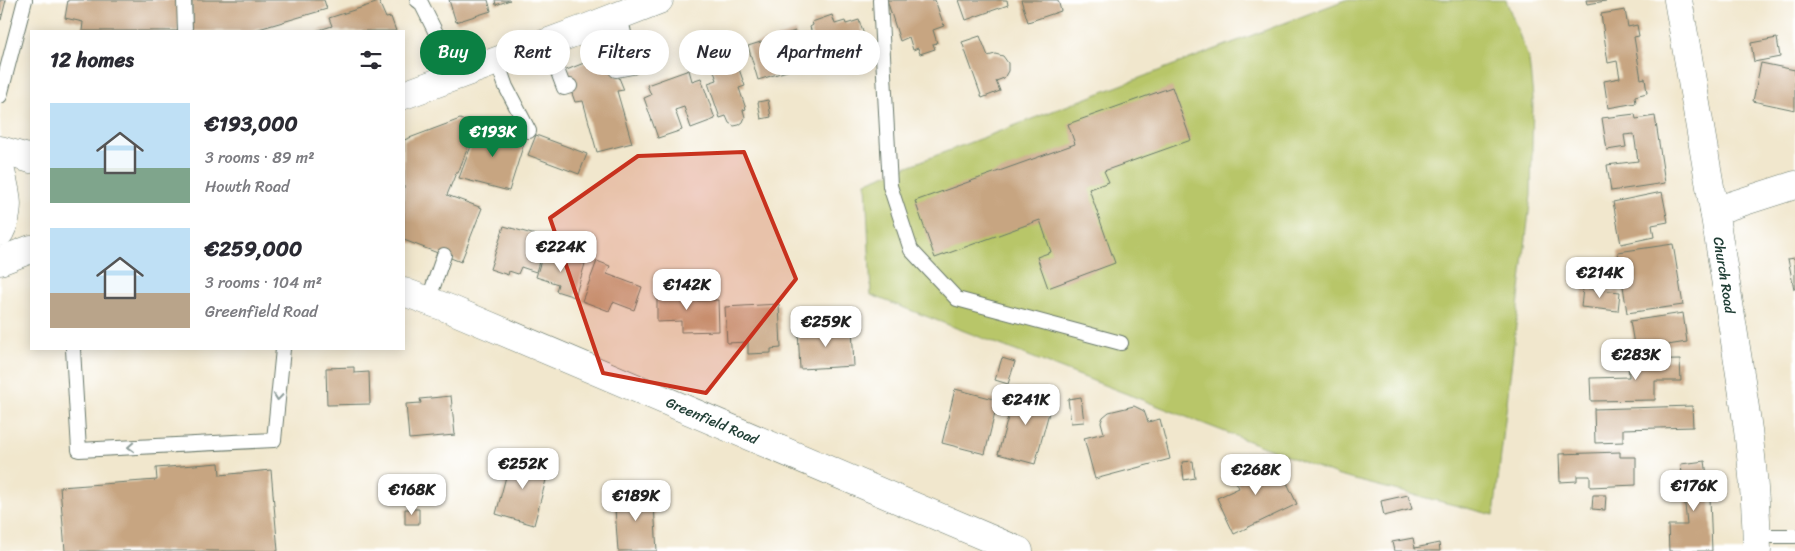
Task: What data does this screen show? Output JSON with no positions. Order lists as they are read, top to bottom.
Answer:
{
  "streets": {
    "main road": ["Church Road", "Greenfield Road"]
  },
  "page": {
    "chip": [
      "Buy",
      "Rent",
      "Filters",
      "New",
      "Apartment"
    ],
    "heading": "12 homes",
    "list": [
      {
        "name": "€193,000",
        "note": "3 rooms · 89 m² · Howth Road"
      },
      {
        "name": "€259,000",
        "note": "3 rooms · 104 m² · Greenfield Road"
      }
    ],
    "price": [
      "€193K",
      "€224K",
      "€214K",
      "€142K",
      "€259K",
      "€283K",
      "€241K",
      "€252K",
      "€268K",
      "€176K",
      "€168K",
      "€189K"
    ]
  }
}
